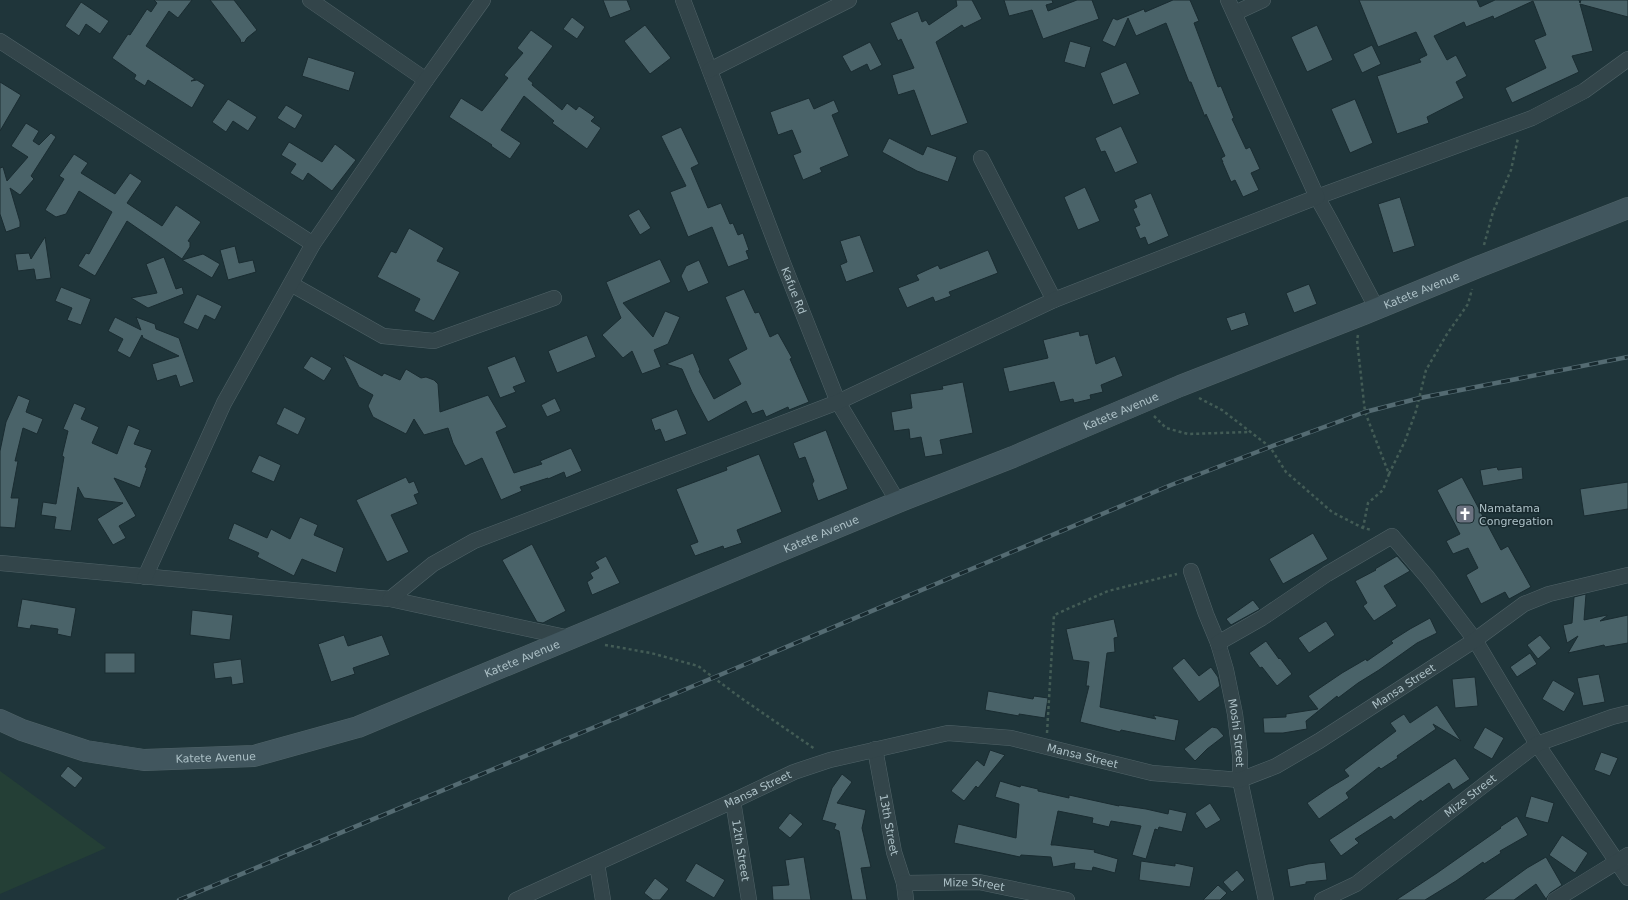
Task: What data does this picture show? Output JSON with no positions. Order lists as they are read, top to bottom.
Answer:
{
  "streets": {
    "street": [
      "Katete Avenue",
      "Kafue Rd",
      "Mansa Street",
      "Moshi Street",
      "Mize Street",
      "13th Street",
      "12th Street"
    ]
  },
  "crossings": [
    ["Katete Avenue", "Kafue Rd"],
    ["Mansa Street", "Moshi Street"],
    ["Mansa Street", "13th Street"],
    ["Mansa Street", "12th Street"],
    ["Mize Street", "13th Street"]
  ],
  "places": {
    "church": ["Namatama Congregation"]
  }
}
